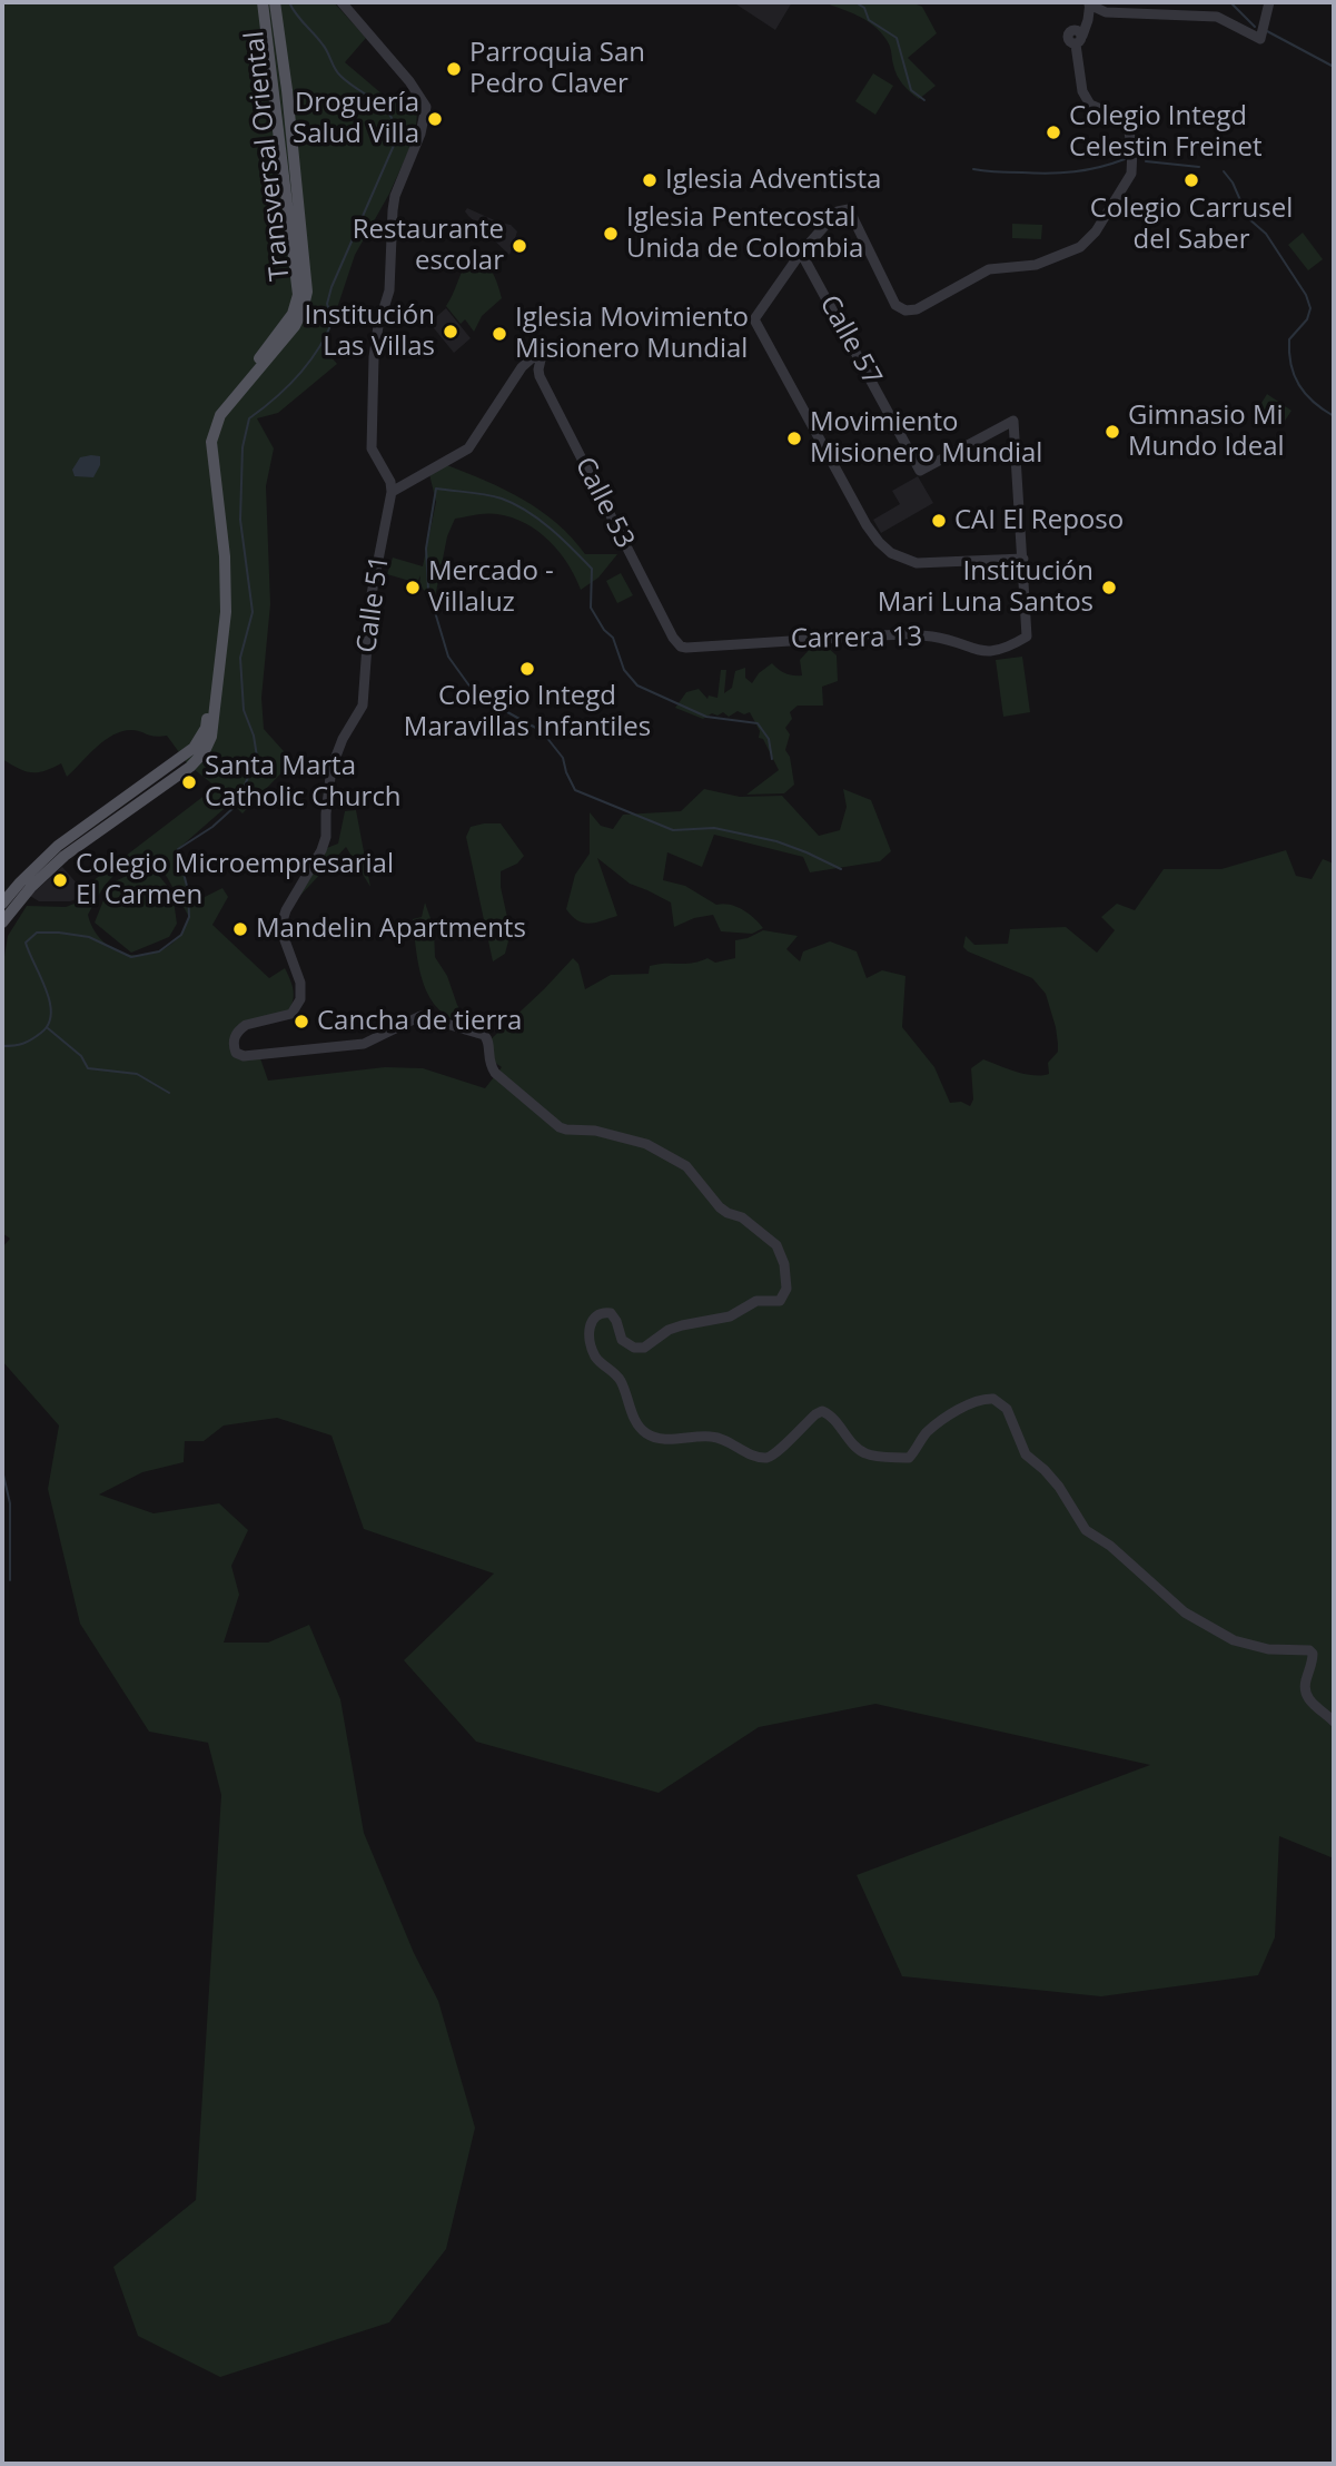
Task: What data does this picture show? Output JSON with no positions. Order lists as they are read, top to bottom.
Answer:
{
  "streets": {
    "main road": ["Transversal Oriental"],
    "street": [
      "Calle 57",
      "Calle 53",
      "Calle 51",
      "Carrera 13"
    ]
  },
  "crossings": [
    ["Calle 57", "Carrera 13"],
    ["Calle 53", "Calle 51"],
    ["Calle 53", "Carrera 13"]
  ],
  "places": [
    "Parroquia San Pedro Claver",
    "Droguería Salud Villa",
    "Colegio Integd Celestin Freinet",
    "Iglesia Adventista",
    "Colegio Carrusel del Saber",
    "Iglesia Pentecostal Unida de Colombia",
    "Restaurante escolar",
    "Institución Las Villas",
    "Iglesia Movimiento Misionero Mundial",
    "Gimnasio Mi Mundo Ideal",
    "Movimiento Misionero Mundial",
    "CAI El Reposo",
    "Mercado - Villaluz",
    "Institución Mari Luna Santos",
    "Colegio Integd Maravillas Infantiles",
    "Santa Marta Catholic Church",
    "Colegio Microempresarial El Carmen",
    "Mandelin Apartments",
    "Cancha de tierra"
  ]
}
